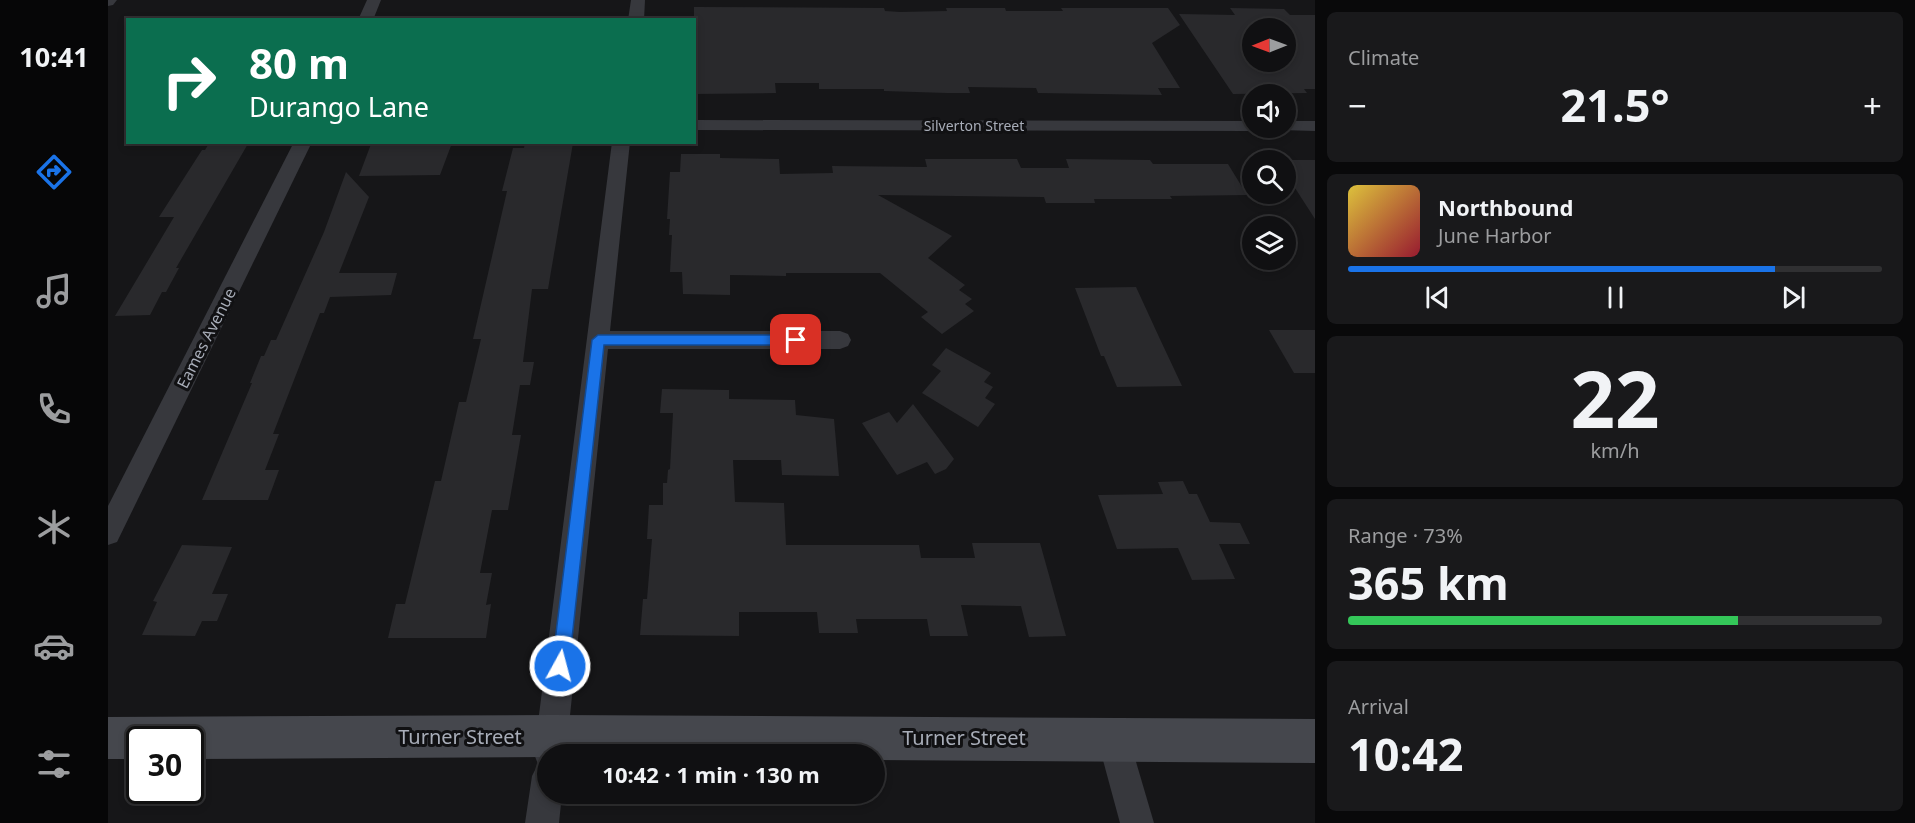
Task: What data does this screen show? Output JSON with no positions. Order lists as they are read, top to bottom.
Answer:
{
  "streets": {
    "street": ["Silverton Street", "Eames Avenue", "Turner Street"]
  },
  "north": "left",
  "page": {
    "tabs": "10:41",
    "tile": [
      "Climate",
      ["22", "km/h"],
      ["Range · 73%", "365 km"],
      ["Arrival", "10:42"]
    ],
    "turn": ["80 m", "Durango Lane"],
    "heat": ["−", "21.5°", "+"],
    "song": ["Northbound", "June Harbor"],
    "limit": "30",
    "trip": "10:42 · 1 min · 130 m"
  }
}
